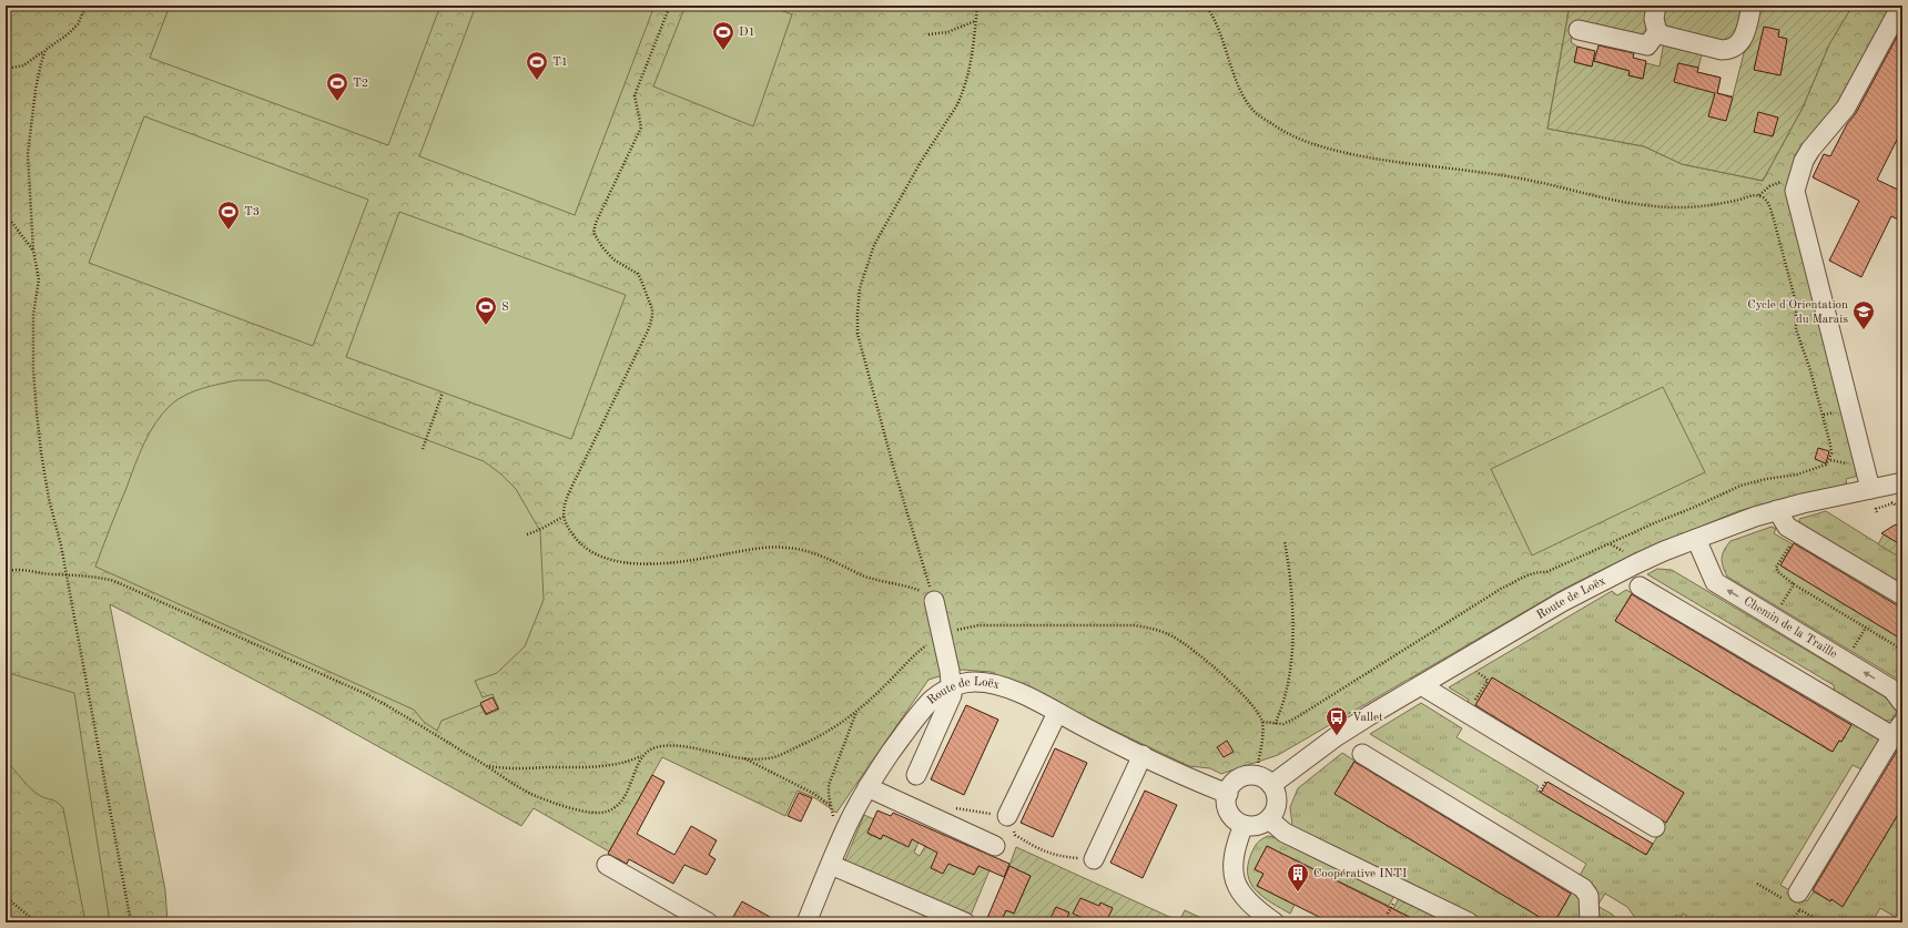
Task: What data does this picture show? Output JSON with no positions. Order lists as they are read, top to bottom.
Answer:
{
  "streets": {
    "street": ["Route de Loëx", "Chemin de la Traille"]
  },
  "crossings": [
    ["Route de Loëx", "Chemin de la Traille"]
  ],
  "places": {
    "sports": [
      "D1",
      "T1",
      "T2",
      "T3",
      "S"
    ],
    "school or university": ["Cycle d'Orientation du Marais"],
    "bus stop": ["Vallet"],
    "building": ["Coopérative INTI"]
  }
}
